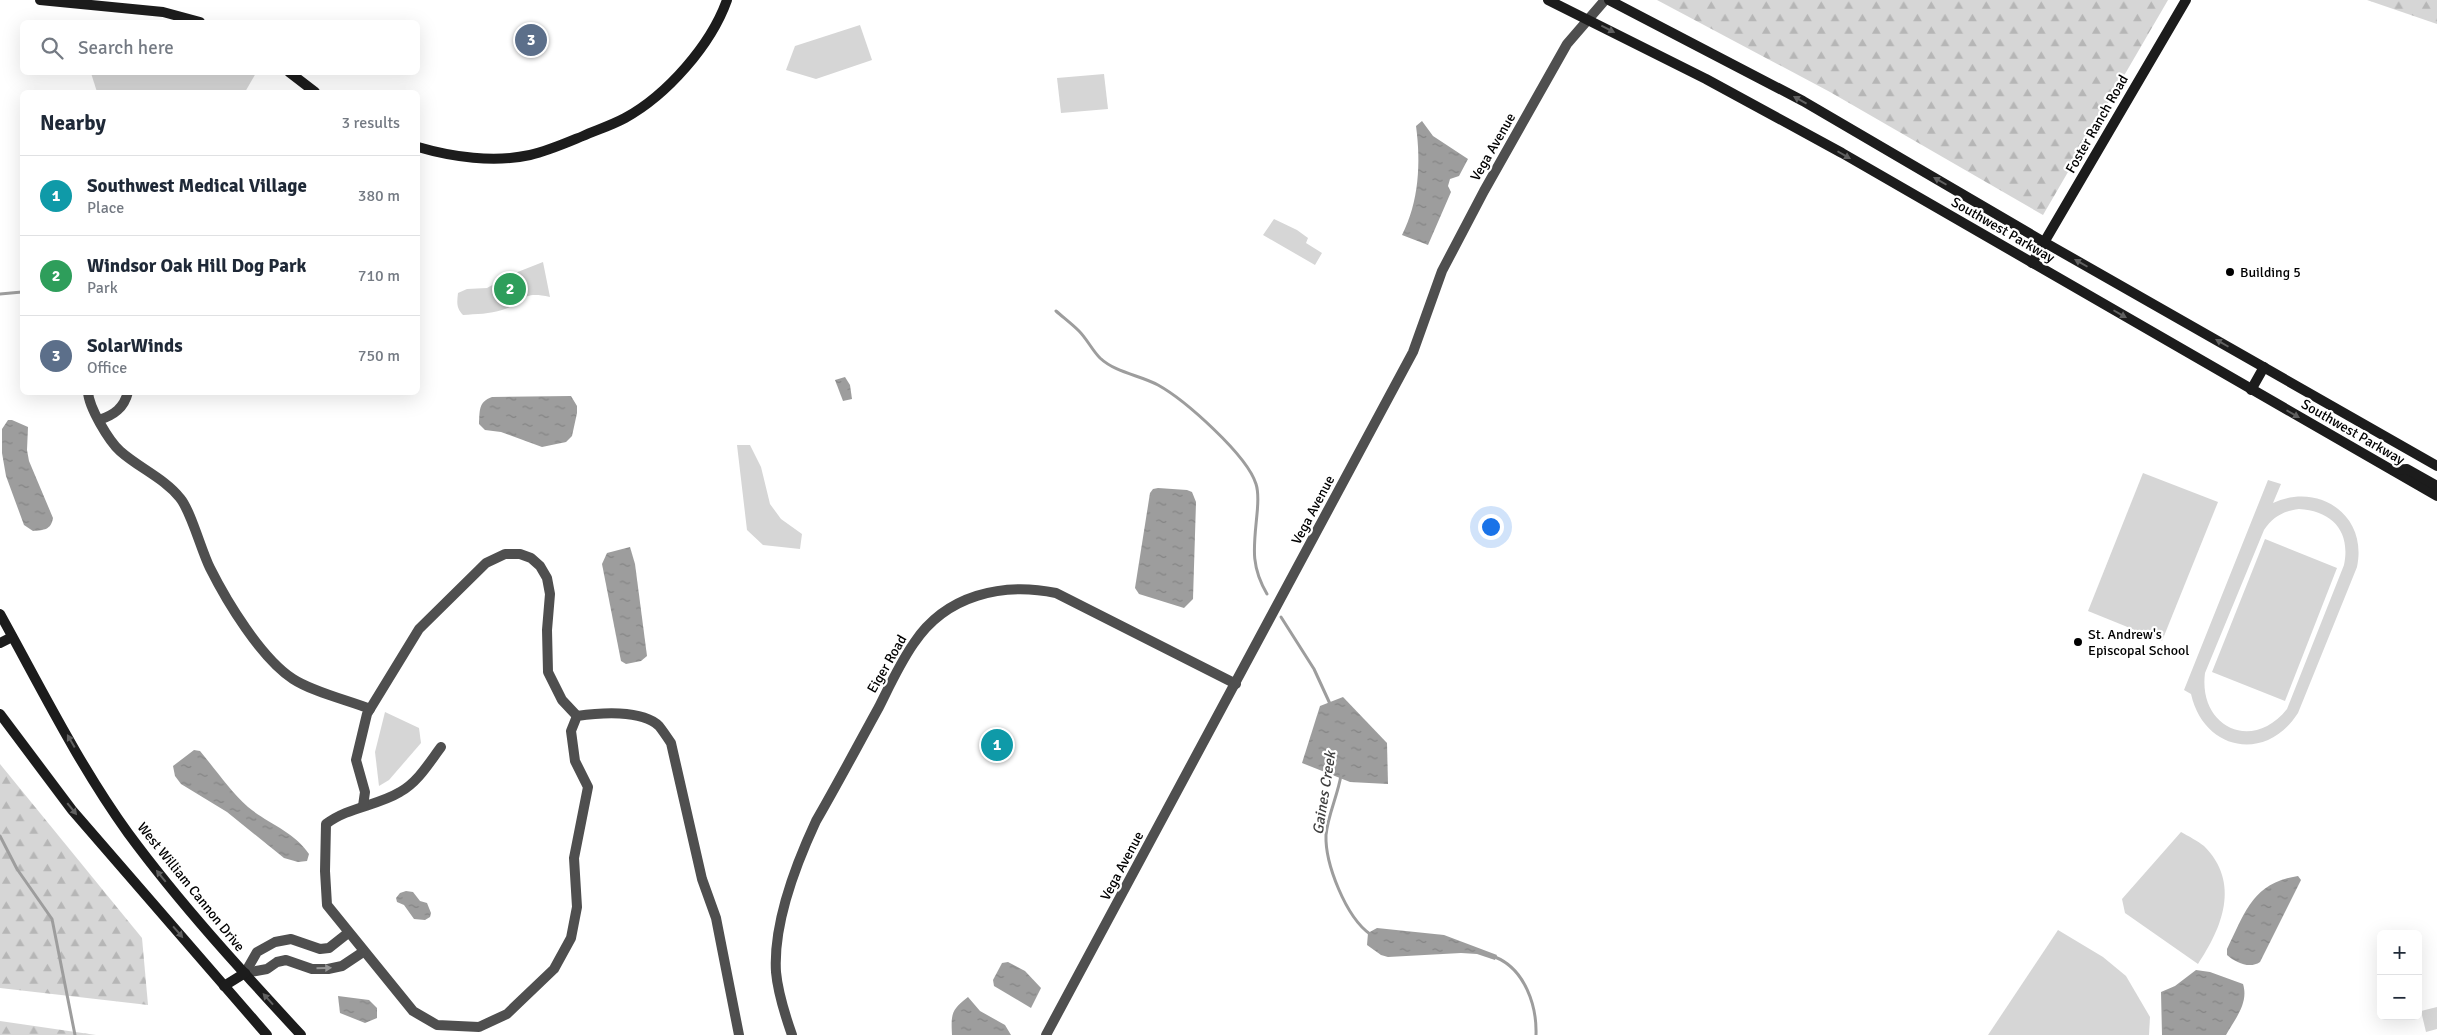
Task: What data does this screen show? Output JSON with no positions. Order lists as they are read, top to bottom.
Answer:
{
  "streets": {
    "main road": ["Foster Ranch Road", "Southwest Parkway", "West William Cannon Drive"],
    "street": ["Vega Avenue", "Eiger Road"]
  },
  "crossings": [
    ["Foster Ranch Road", "Southwest Parkway"],
    ["Vega Avenue", "Southwest Parkway"],
    ["Vega Avenue", "Eiger Road"]
  ],
  "water": ["Gaines Creek"],
  "places": ["Building 5", "St. Andrew's Episcopal School"],
  "page": {
    "search": "Search here",
    "pins": ["3", "2", "1"],
    "heading": ["Nearby", "3 results"],
    "list": [
      {
        "mark": "1",
        "name": "Southwest Medical Village",
        "note": "Place",
        "value": "380 m"
      },
      {
        "mark": "2",
        "name": "Windsor Oak Hill Dog Park",
        "note": "Park",
        "value": "710 m"
      },
      {
        "mark": "3",
        "name": "SolarWinds",
        "note": "Office",
        "value": "750 m"
      }
    ],
    "map_buttons": ["+", "−"]
  }
}
